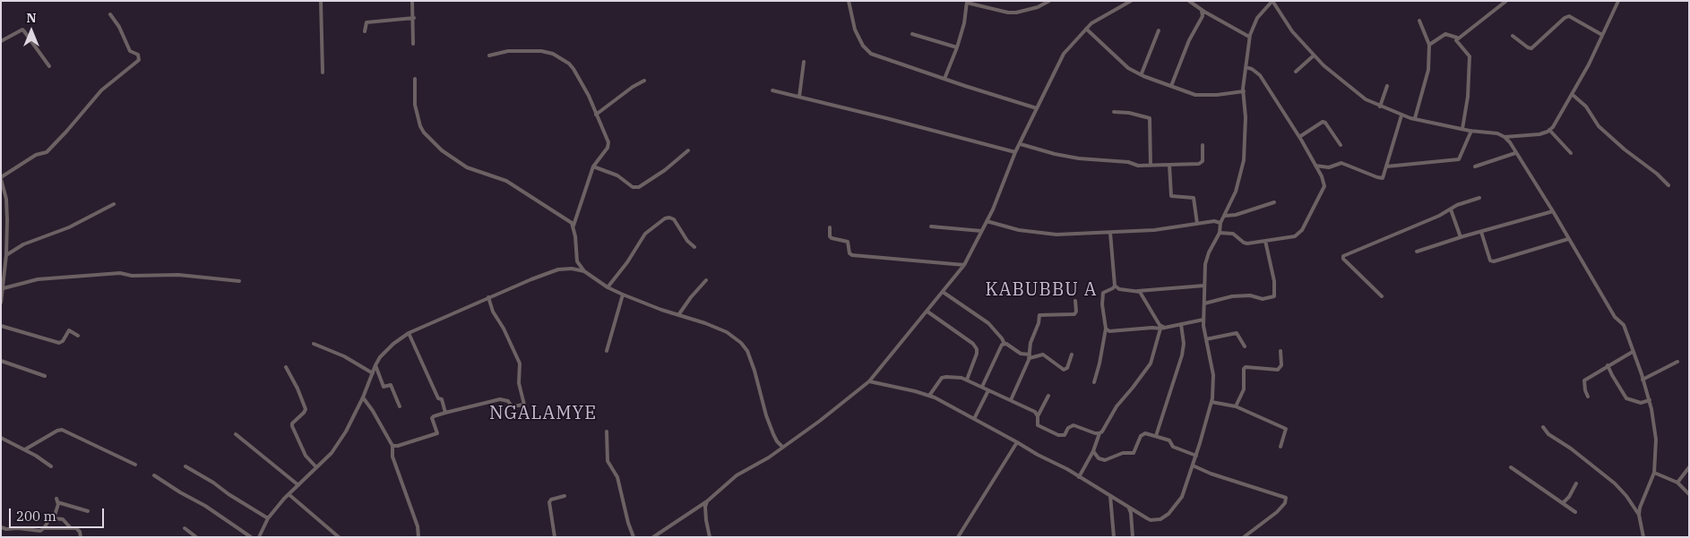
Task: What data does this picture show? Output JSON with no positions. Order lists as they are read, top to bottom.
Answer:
{
  "districts": ["KABUBBU A", "NGALAMYE"],
  "scale_bar": "200 m",
  "north": "top"
}
